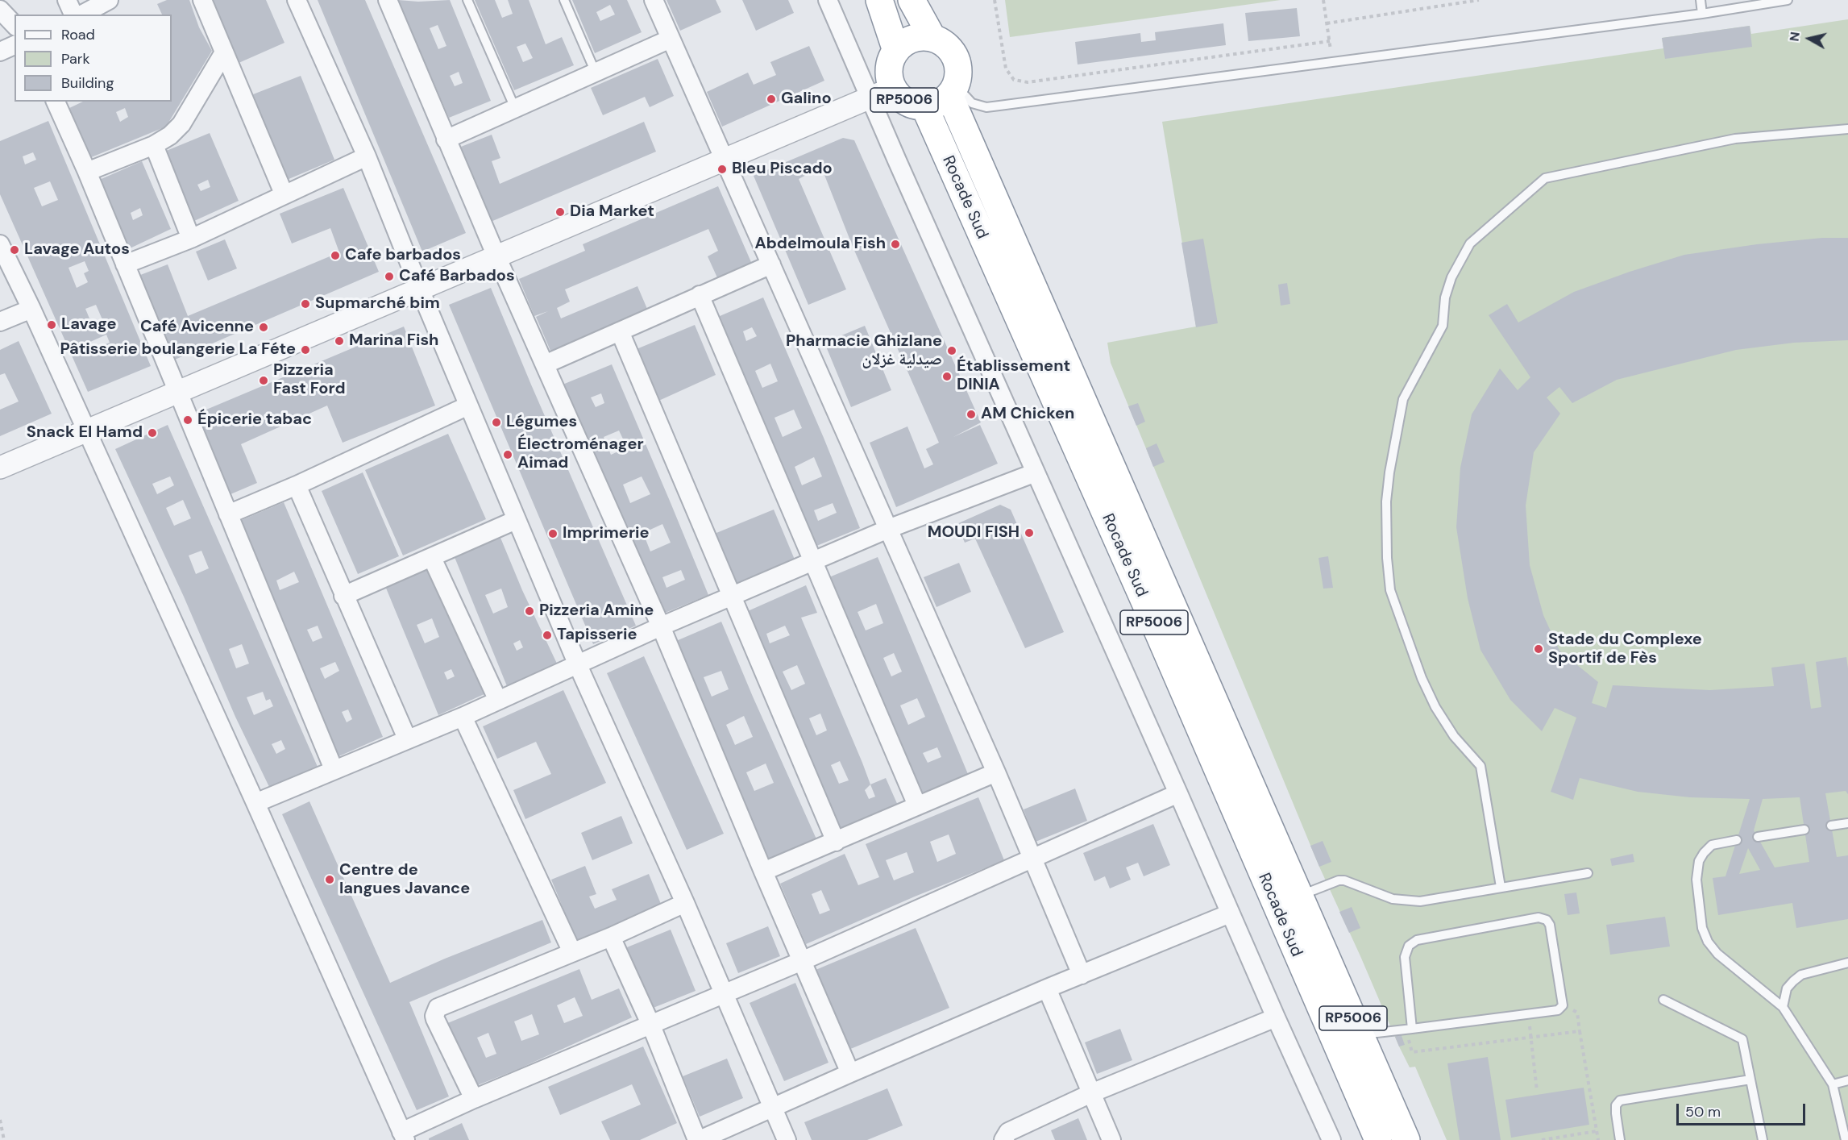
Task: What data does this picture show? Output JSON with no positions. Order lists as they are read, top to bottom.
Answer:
{
  "streets": {
    "highway": ["RP5006", "Rocade Sud"]
  },
  "crossings": [
    ["RP5006", "Rocade Sud"]
  ],
  "places": [
    "Galino",
    "Bleu Piscado",
    "Dia Market",
    "Abdelmoula Fish",
    "Lavage Autos",
    "Cafe barbados",
    "Café Barbados",
    "Supmarché bim",
    "Lavage",
    "Café Avicenne",
    "Marina Fish",
    "Pâtisserie boulangerie La Féte",
    "Pharmacie Ghizlane صيدلية غزلان",
    "Établissement DINIA",
    "Pizzeria Fast Ford",
    "AM Chicken",
    "Épicerie tabac",
    "Légumes",
    "Snack El Hamd",
    "Électroménager Aimad",
    "MOUDI FISH",
    "Imprimerie",
    "Pizzeria Amine",
    "Tapisserie",
    "Stade du Complexe Sportif de Fès",
    "Centre de langues Javance"
  ],
  "legend": ["Road", "Park", "Building"],
  "scale_bar": "50 m",
  "north": "left"
}
